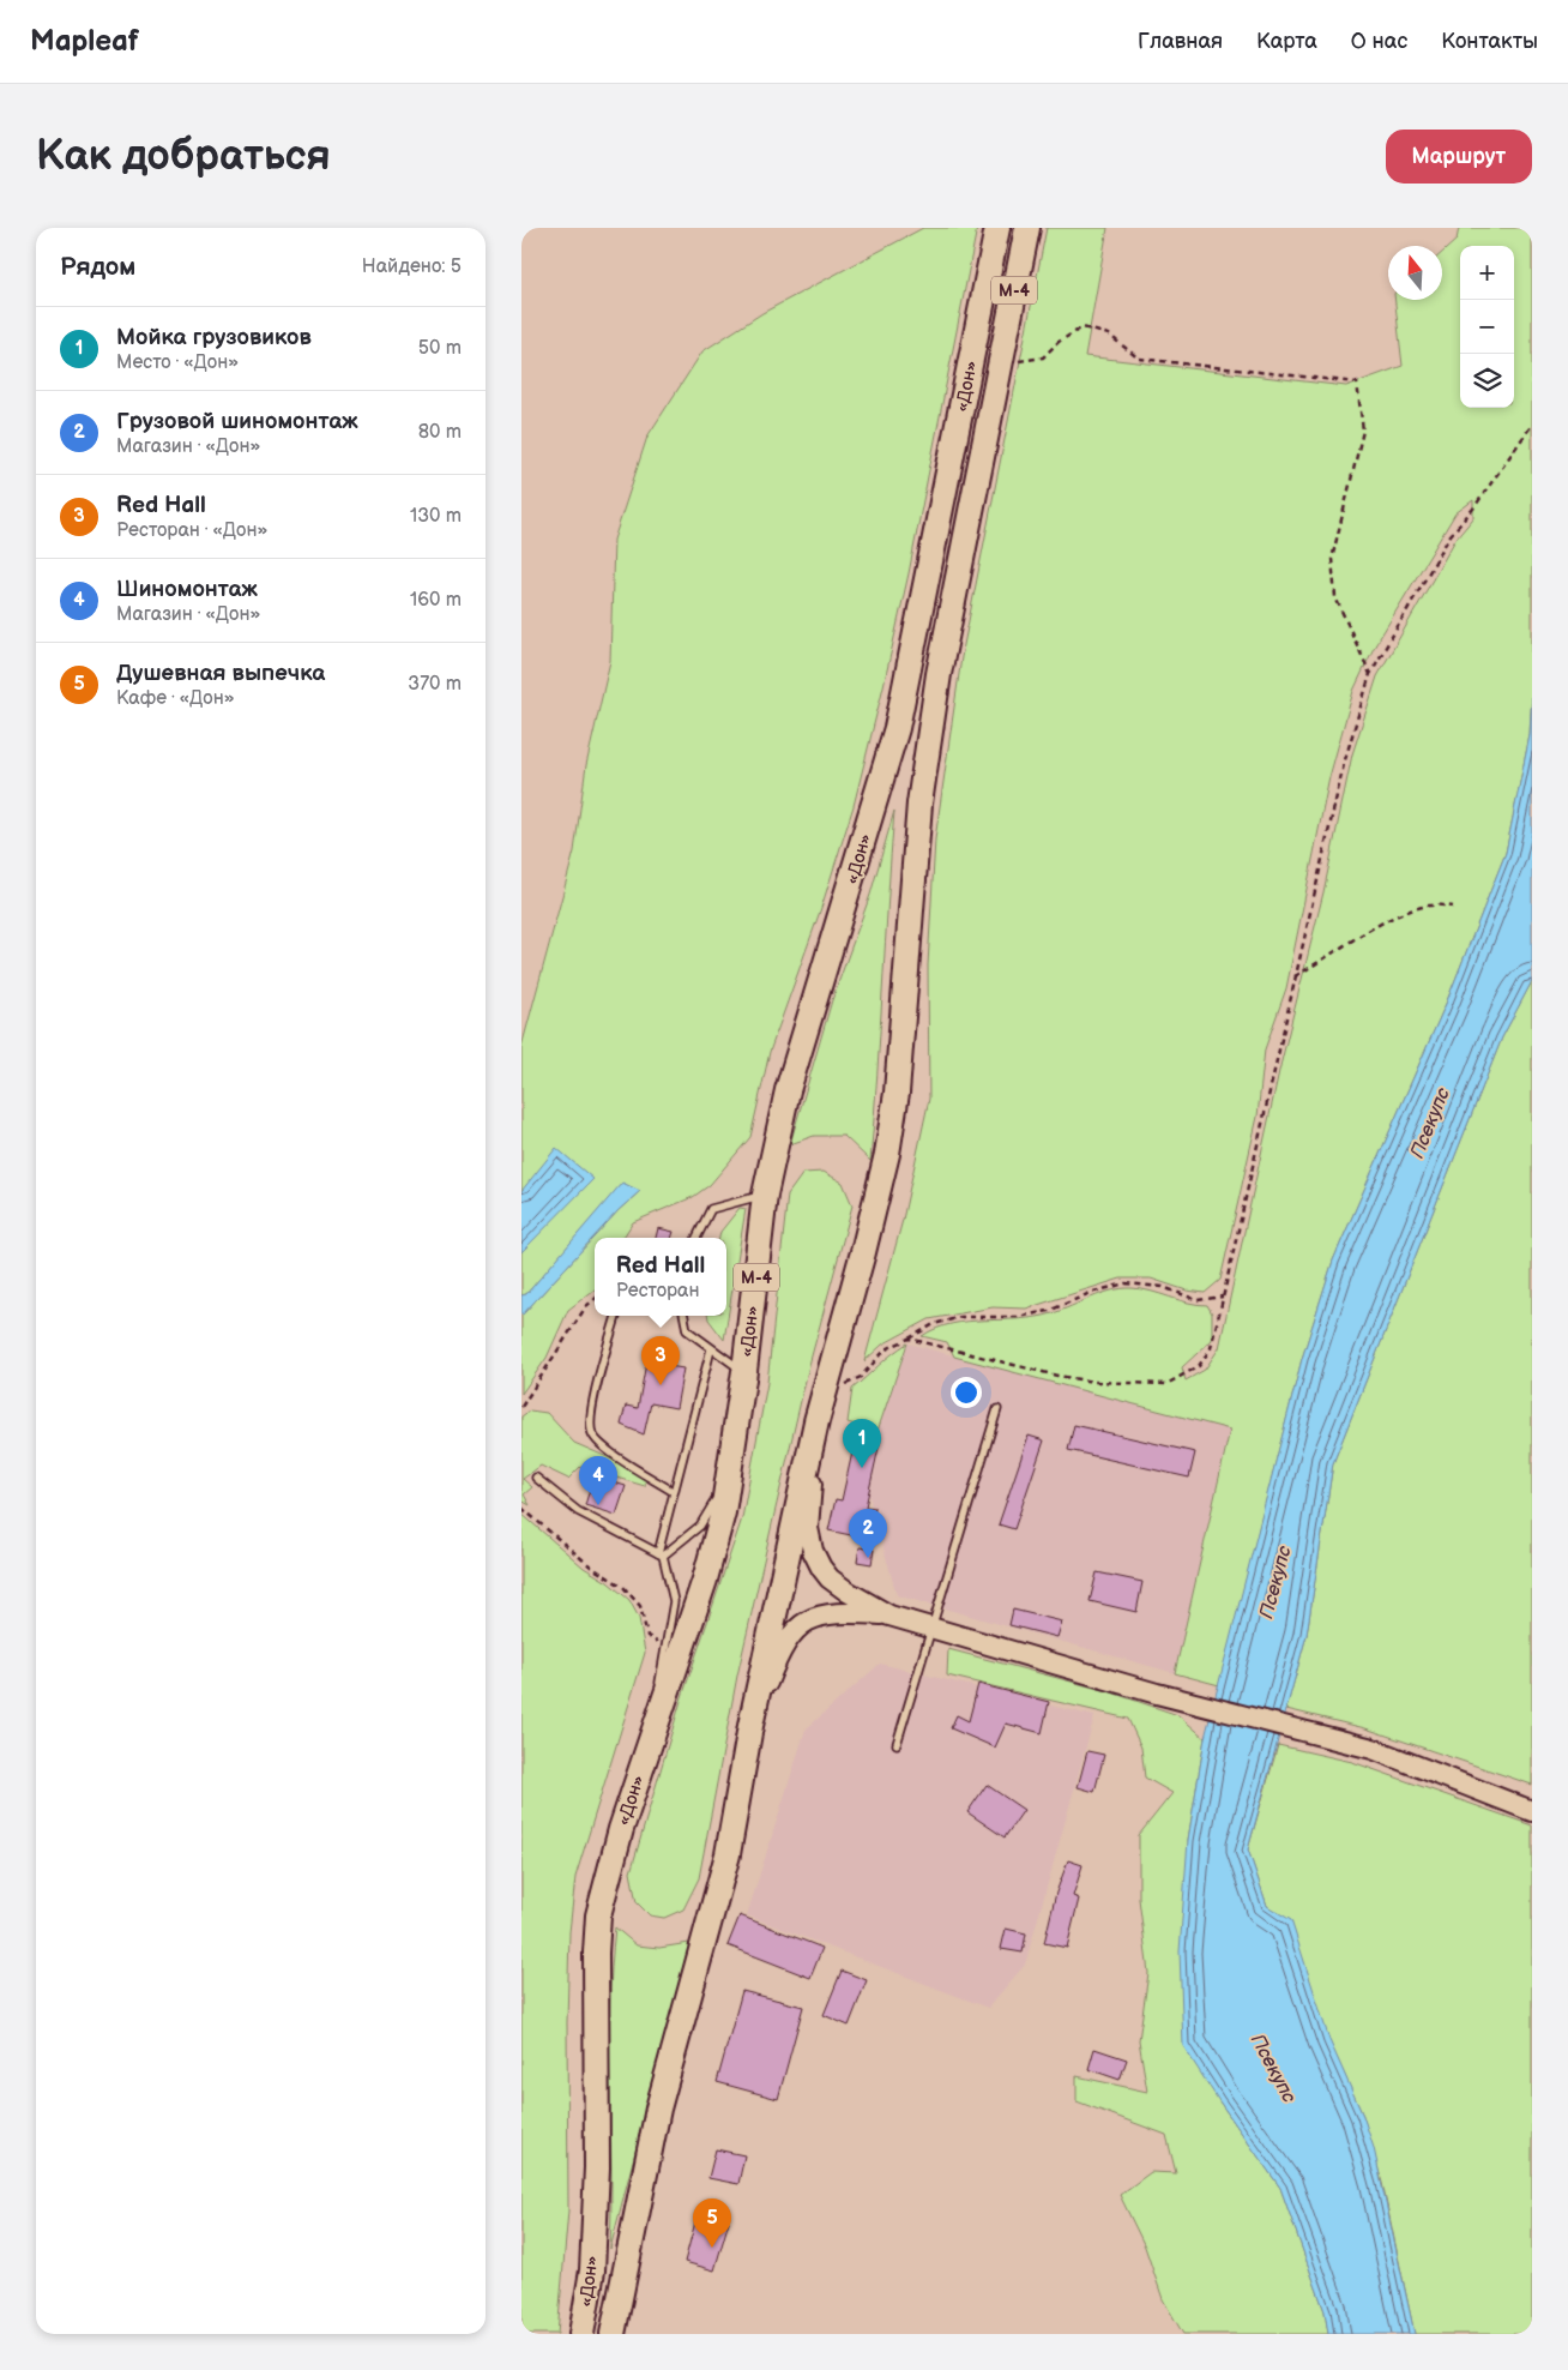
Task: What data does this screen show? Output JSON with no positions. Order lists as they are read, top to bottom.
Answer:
{
  "streets": {
    "highway": ["М-4", "«Дон»"]
  },
  "crossings": [
    ["М-4", "«Дон»"]
  ],
  "water": ["Псекупс"],
  "north": "top",
  "page": {
    "header": "Mapleaf",
    "nav": [
      "Главная",
      "Карта",
      "О нас",
      "Контакты"
    ],
    "buttons": "Маршрут",
    "title": "Как добраться",
    "heading": ["Рядом", "Найдено: 5"],
    "map_buttons": ["+", "−"],
    "list": [
      {
        "mark": "1",
        "name": "Мойка грузовиков",
        "note": "Место · «Дон»",
        "value": "50 m"
      },
      {
        "mark": "2",
        "name": "Грузовой шиномонтаж",
        "note": "Магазин · «Дон»",
        "value": "80 m"
      },
      {
        "mark": "3",
        "name": "Red Hall",
        "note": "Ресторан · «Дон»",
        "value": "130 m"
      },
      {
        "mark": "4",
        "name": "Шиномонтаж",
        "note": "Магазин · «Дон»",
        "value": "160 m"
      },
      {
        "mark": "5",
        "name": "Душевная выпечка",
        "note": "Кафе · «Дон»",
        "value": "370 m"
      }
    ],
    "popup": ["Red Hall", "Ресторан"],
    "pins": [
      "3",
      "1",
      "4",
      "2",
      "5"
    ]
  }
}
